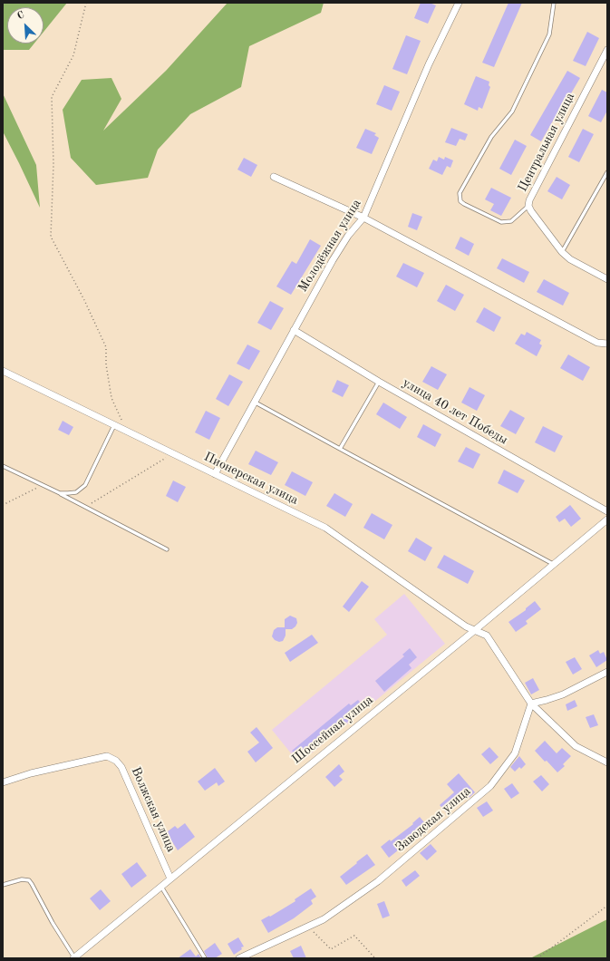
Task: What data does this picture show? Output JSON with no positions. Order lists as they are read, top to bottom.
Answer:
{
  "streets": {
    "street": [
      "Центральная улица",
      "Молодёжная улица",
      "улица 40 лет Победы",
      "Пионерская улица",
      "Шоссейная улица",
      "Волжская улица",
      "Заводская улица"
    ]
  },
  "crossings": [
    ["Молодёжная улица", "улица 40 лет Победы"],
    ["Молодёжная улица", "Пионерская улица"],
    ["Пионерская улица", "Шоссейная улица"],
    ["Пионерская улица", "Заводская улица"],
    ["Шоссейная улица", "Волжская улица"]
  ],
  "north": "top left"
}
